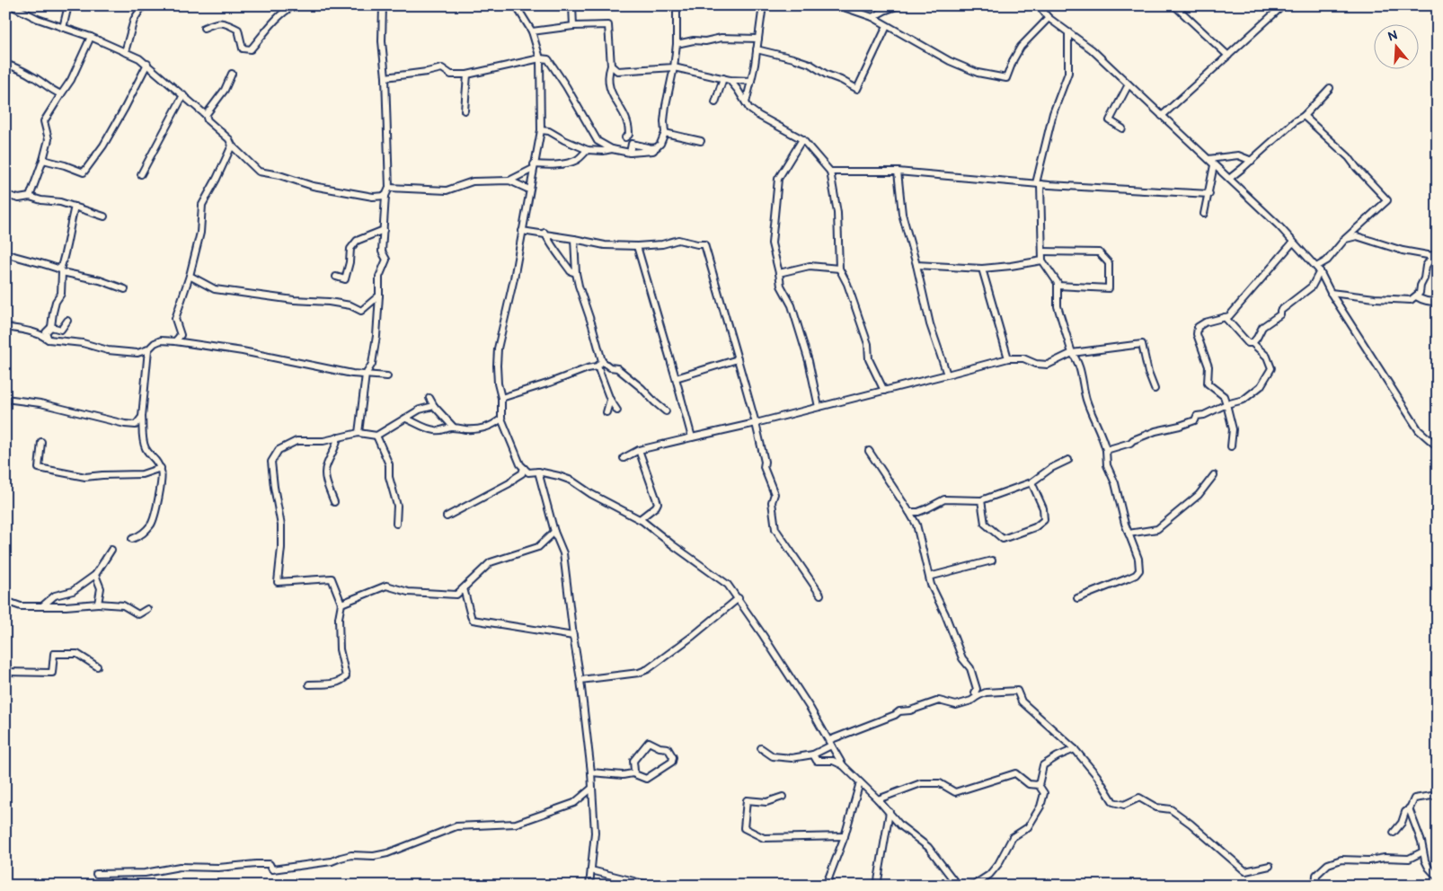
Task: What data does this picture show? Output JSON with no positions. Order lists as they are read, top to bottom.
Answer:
{
  "north": "top"
}
